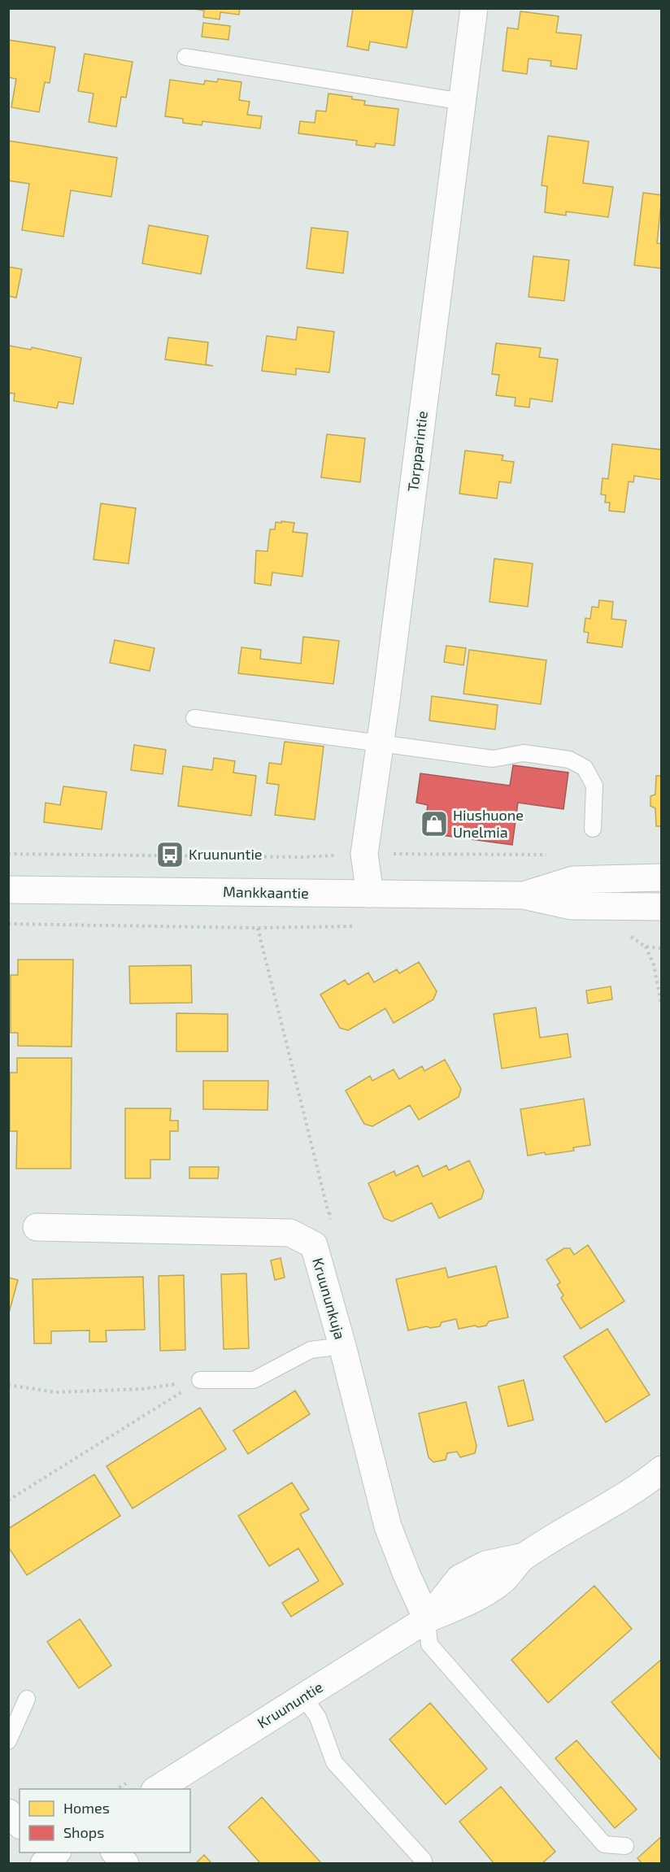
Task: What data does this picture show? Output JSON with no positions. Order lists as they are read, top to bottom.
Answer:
{
  "streets": {
    "street": [
      "Torpparintie",
      "Mankkaantie",
      "Kruununkuja",
      "Kruununtie"
    ]
  },
  "crossings": [
    ["Torpparintie", "Mankkaantie"],
    ["Kruununkuja", "Kruununtie"]
  ],
  "places": {
    "shop": ["Hiushuone Unelmia"],
    "bus stop": ["Kruununtie"]
  },
  "legend": ["Homes", "Shops"]
}
